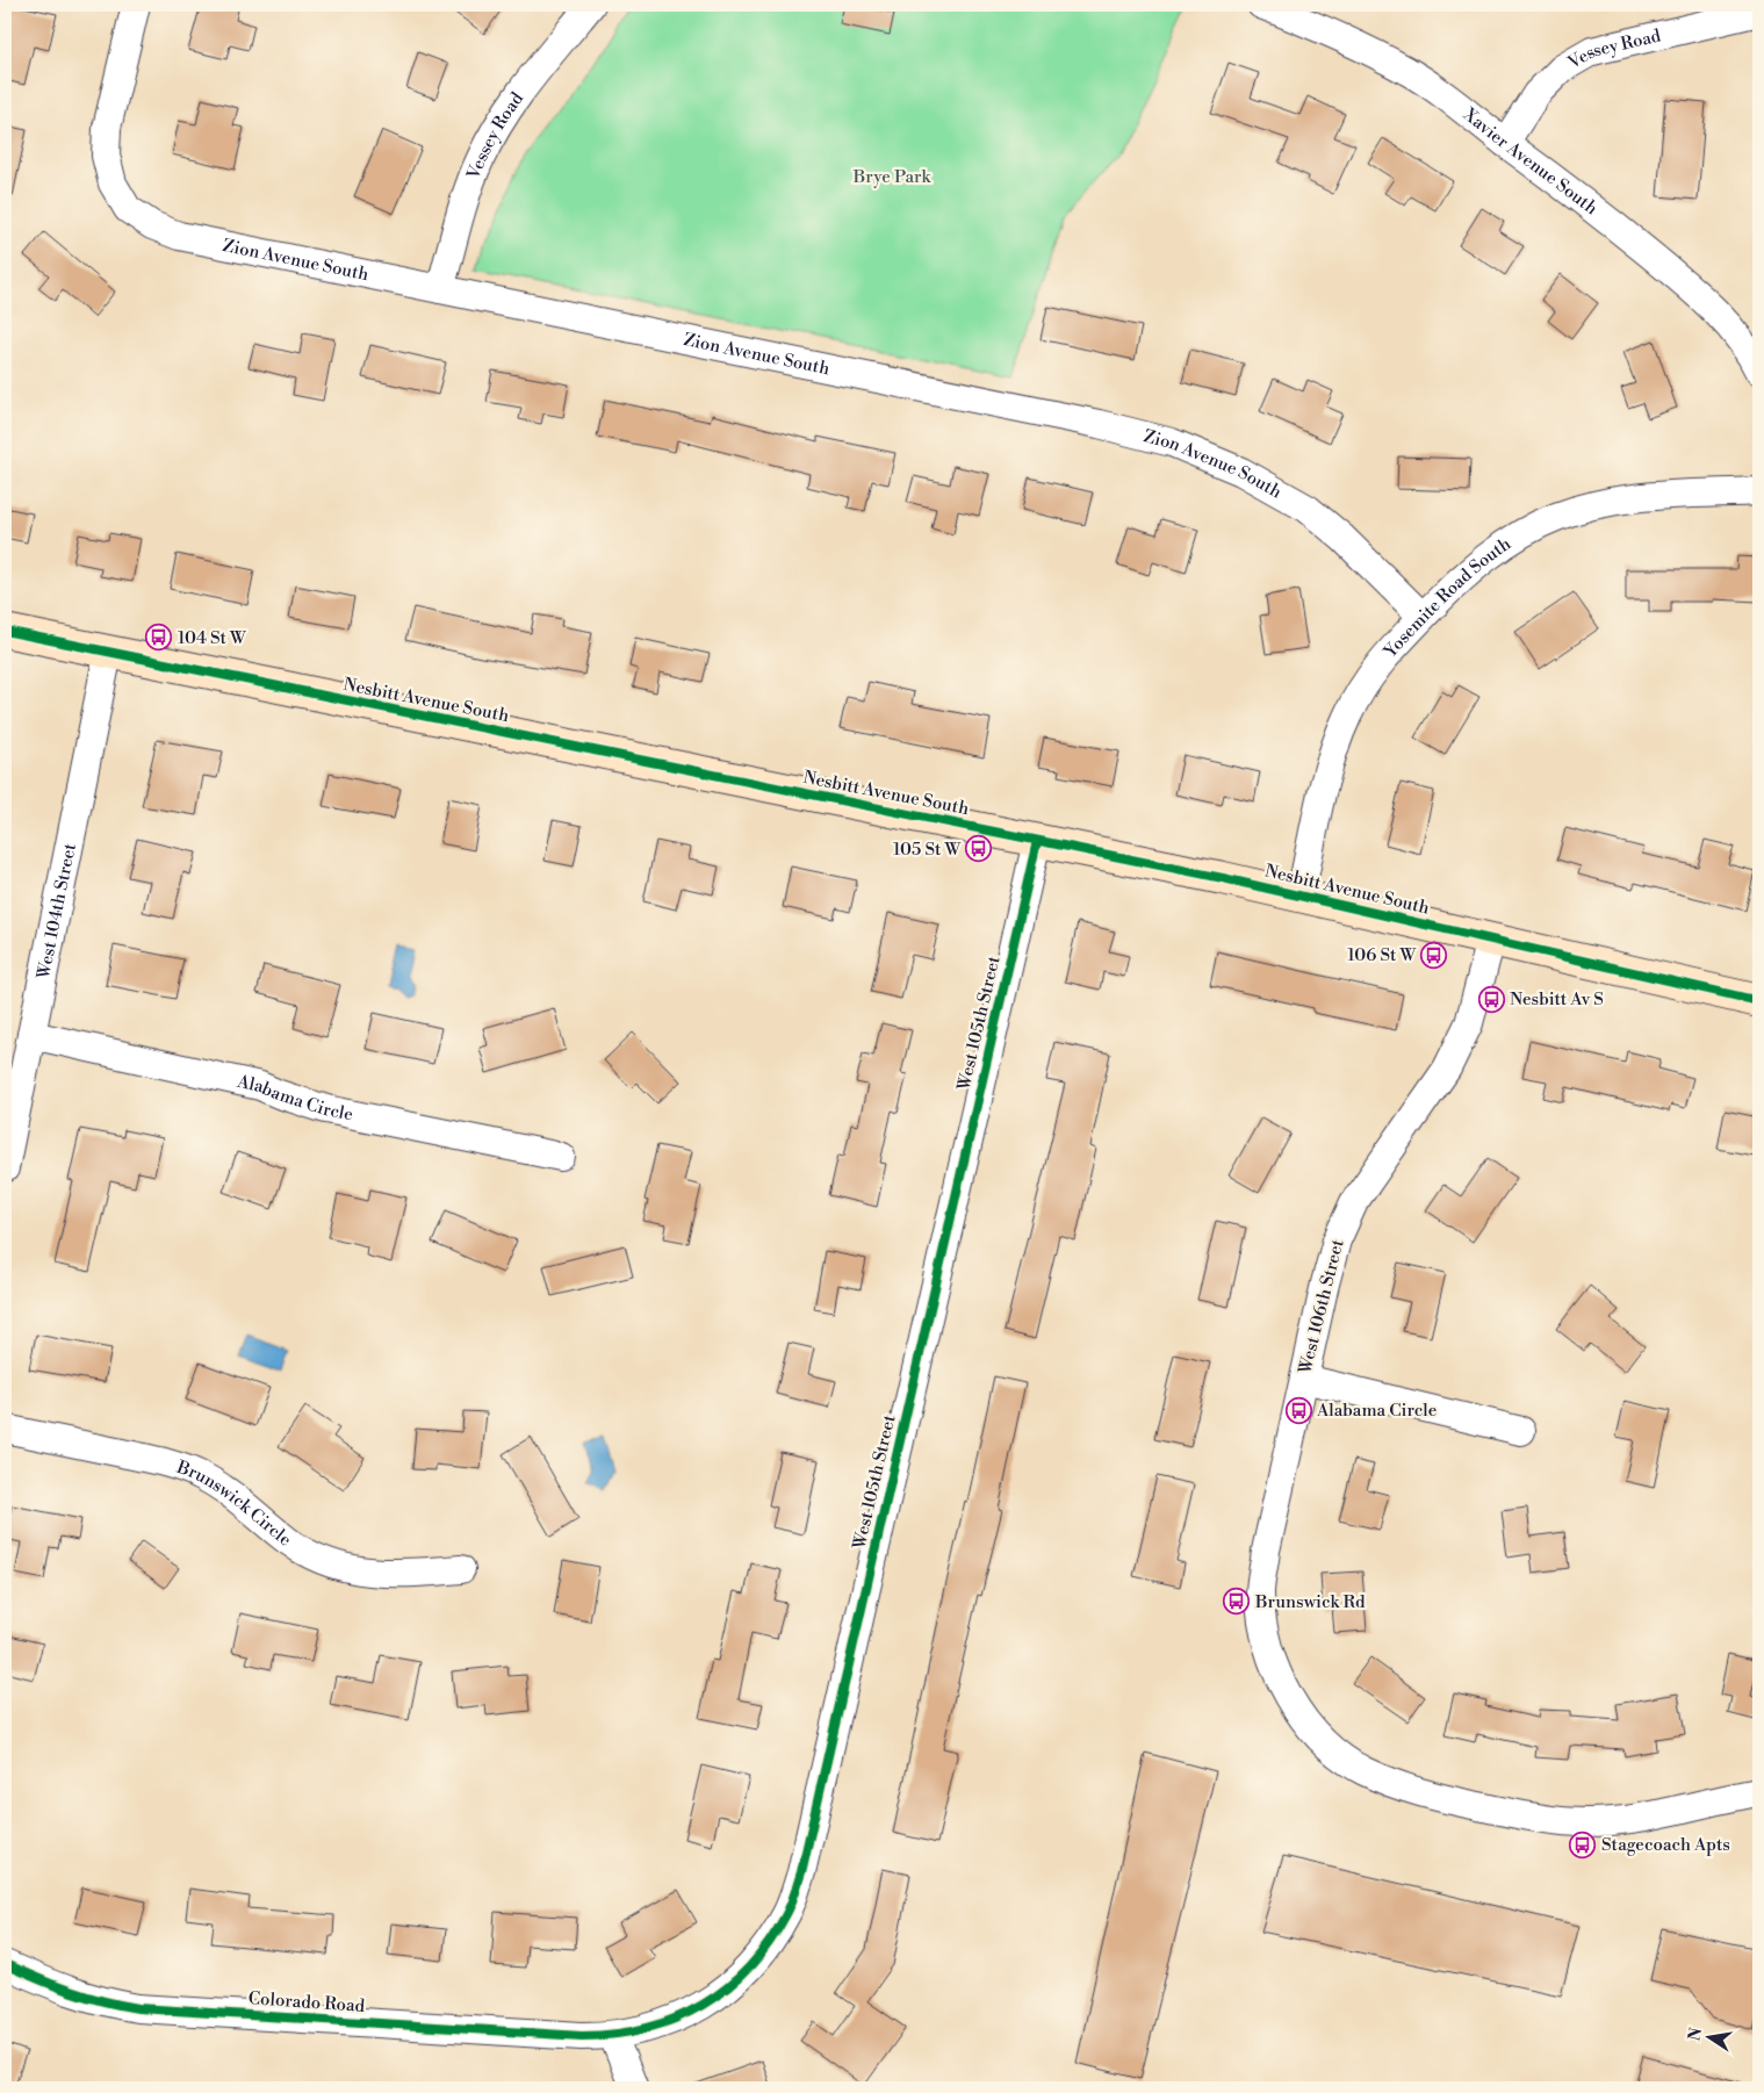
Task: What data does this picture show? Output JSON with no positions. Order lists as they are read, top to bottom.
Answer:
{
  "streets": {
    "street": [
      "Vessey Road",
      "Xavier Avenue South",
      "Zion Avenue South",
      "Yosemite Road South",
      "Nesbitt Avenue South",
      "West 104th Street",
      "West 105th Street",
      "Alabama Circle",
      "West 106th Street",
      "Brunswick Circle",
      "Colorado Road"
    ]
  },
  "crossings": [
    ["Vessey Road", "Xavier Avenue South"],
    ["Vessey Road", "Zion Avenue South"],
    ["Zion Avenue South", "Yosemite Road South"],
    ["Yosemite Road South", "Nesbitt Avenue South"],
    ["Nesbitt Avenue South", "West 104th Street"],
    ["Nesbitt Avenue South", "West 105th Street"],
    ["Nesbitt Avenue South", "West 106th Street"],
    ["West 104th Street", "Alabama Circle"],
    ["West 105th Street", "Colorado Road"]
  ],
  "parks": ["Brye Park"],
  "places": {
    "bus stop": [
      "104 St W",
      "105 St W",
      "106 St W",
      "Nesbitt Av S",
      "Alabama Circle",
      "Brunswick Rd",
      "Stagecoach Apts"
    ]
  },
  "north": "left"
}
